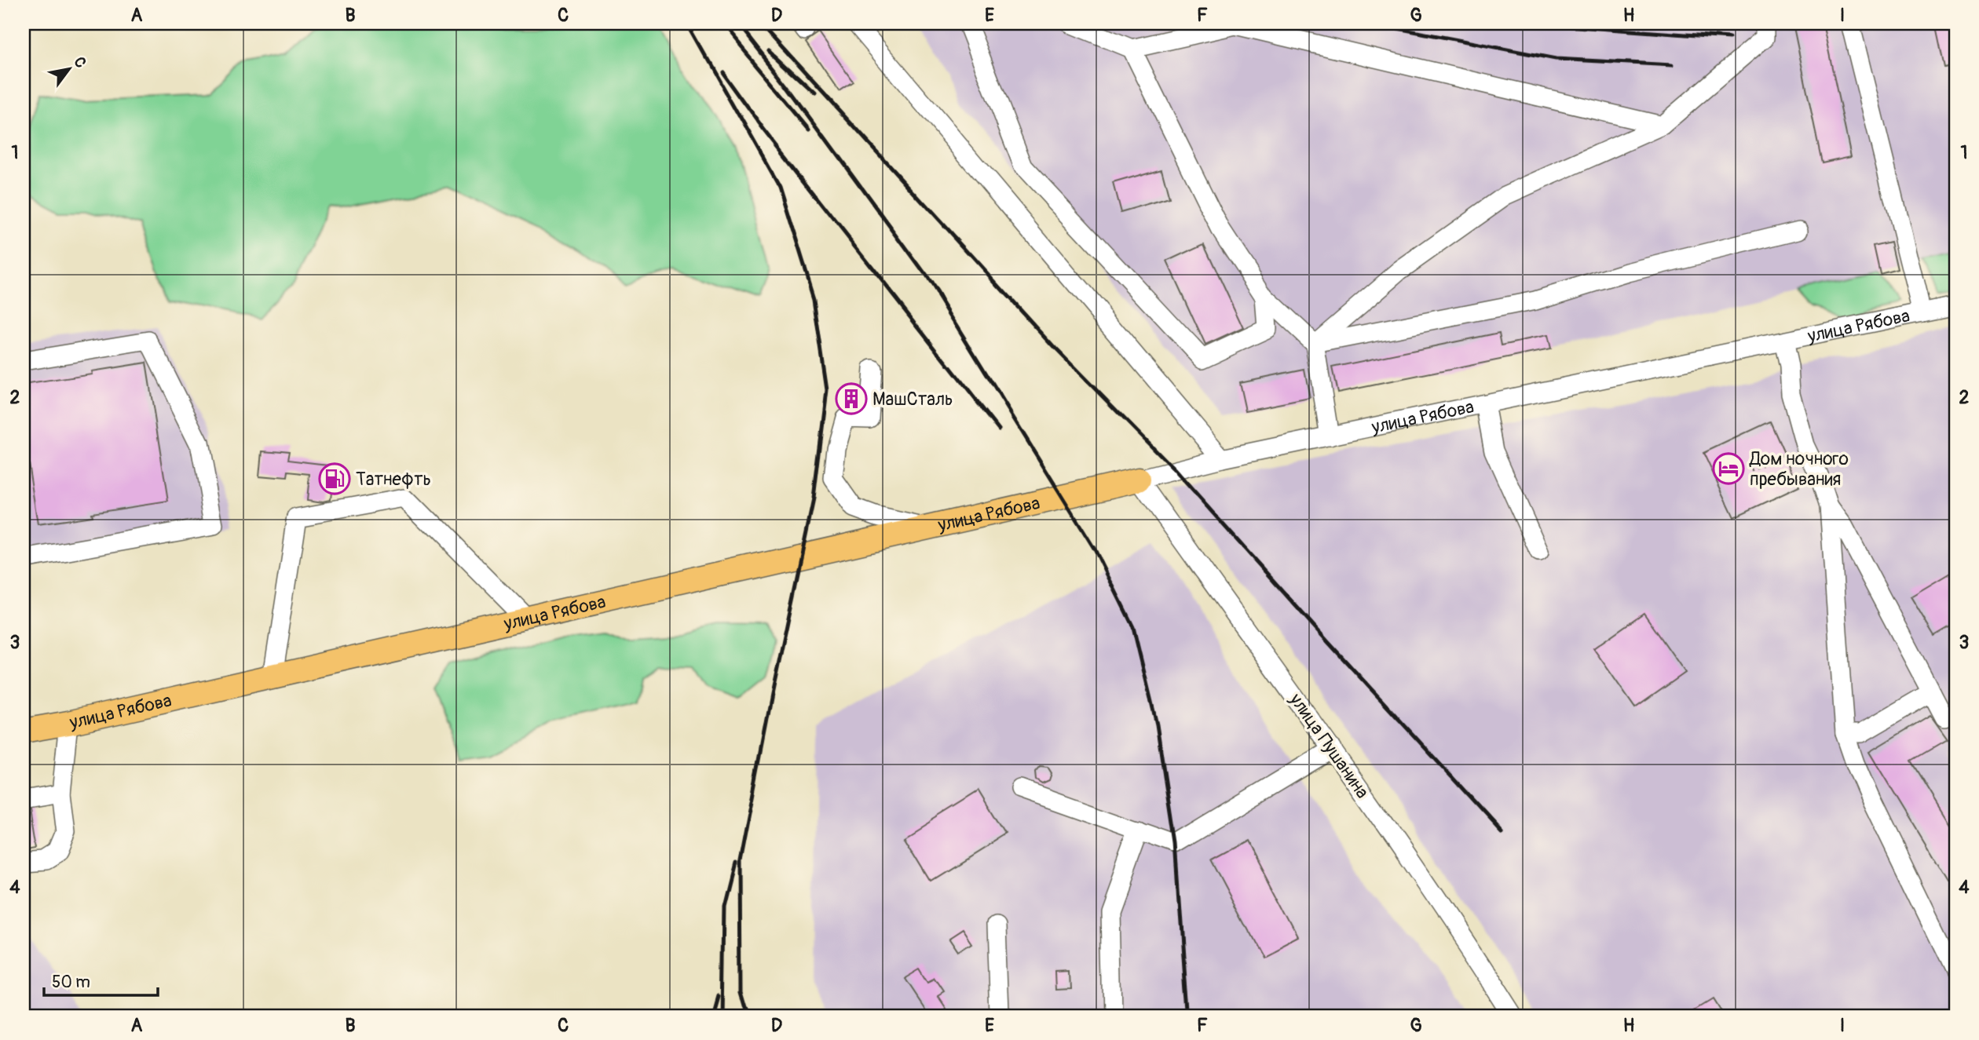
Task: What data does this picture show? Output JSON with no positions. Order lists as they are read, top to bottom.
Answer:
{
  "streets": {
    "main road": ["улица Рябова"],
    "street": ["улица Пушанина"]
  },
  "crossings": [
    ["улица Рябова", "улица Пушанина"]
  ],
  "places": {
    "building": ["МашСталь"],
    "hotel": ["Дом ночного пребывания"],
    "fuel station": ["Татнефть"]
  },
  "scale_bar": "50 m",
  "north": "top right",
  "grid": {
    "columns": [
      "A",
      "B",
      "C",
      "D",
      "E",
      "F",
      "G",
      "H",
      "I"
    ],
    "rows": [
      "1",
      "2",
      "3",
      "4"
    ]
  }
}
